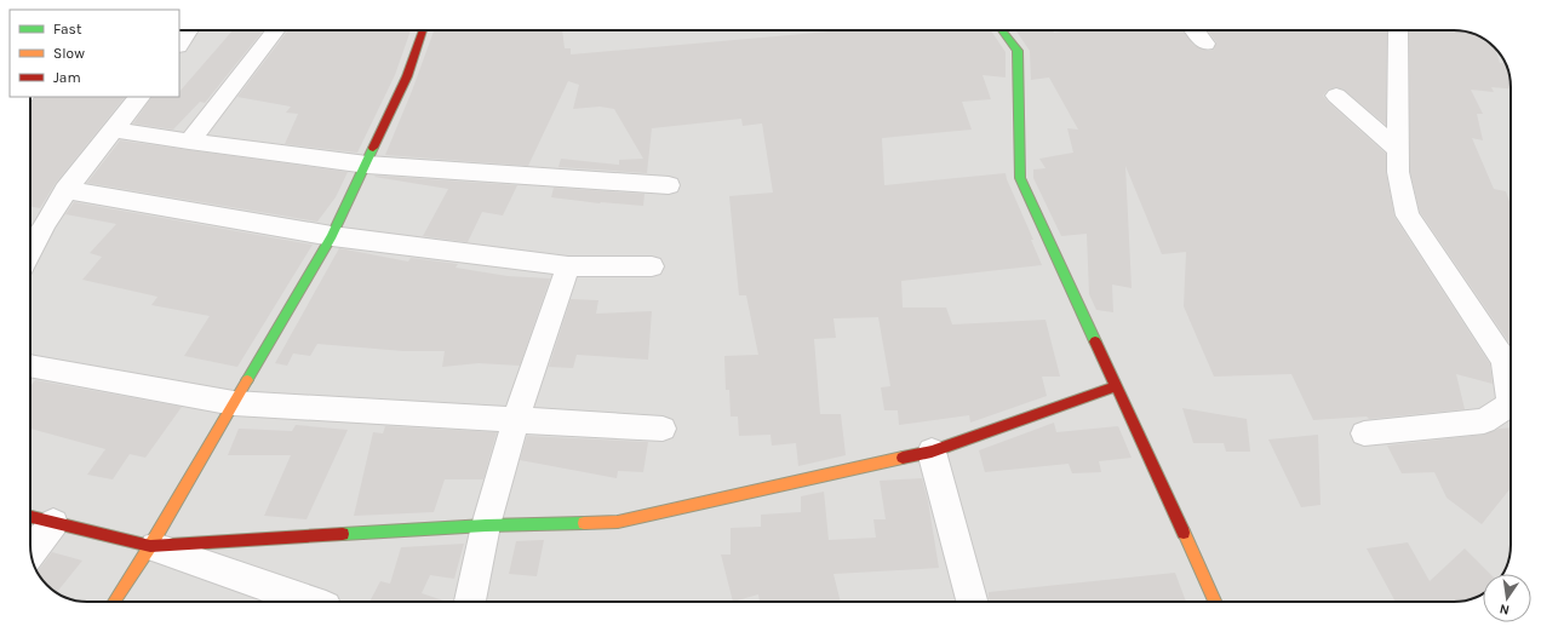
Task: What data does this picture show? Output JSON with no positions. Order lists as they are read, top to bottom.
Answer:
{
  "legend": ["Fast", "Slow", "Jam"],
  "north": "bottom"
}
